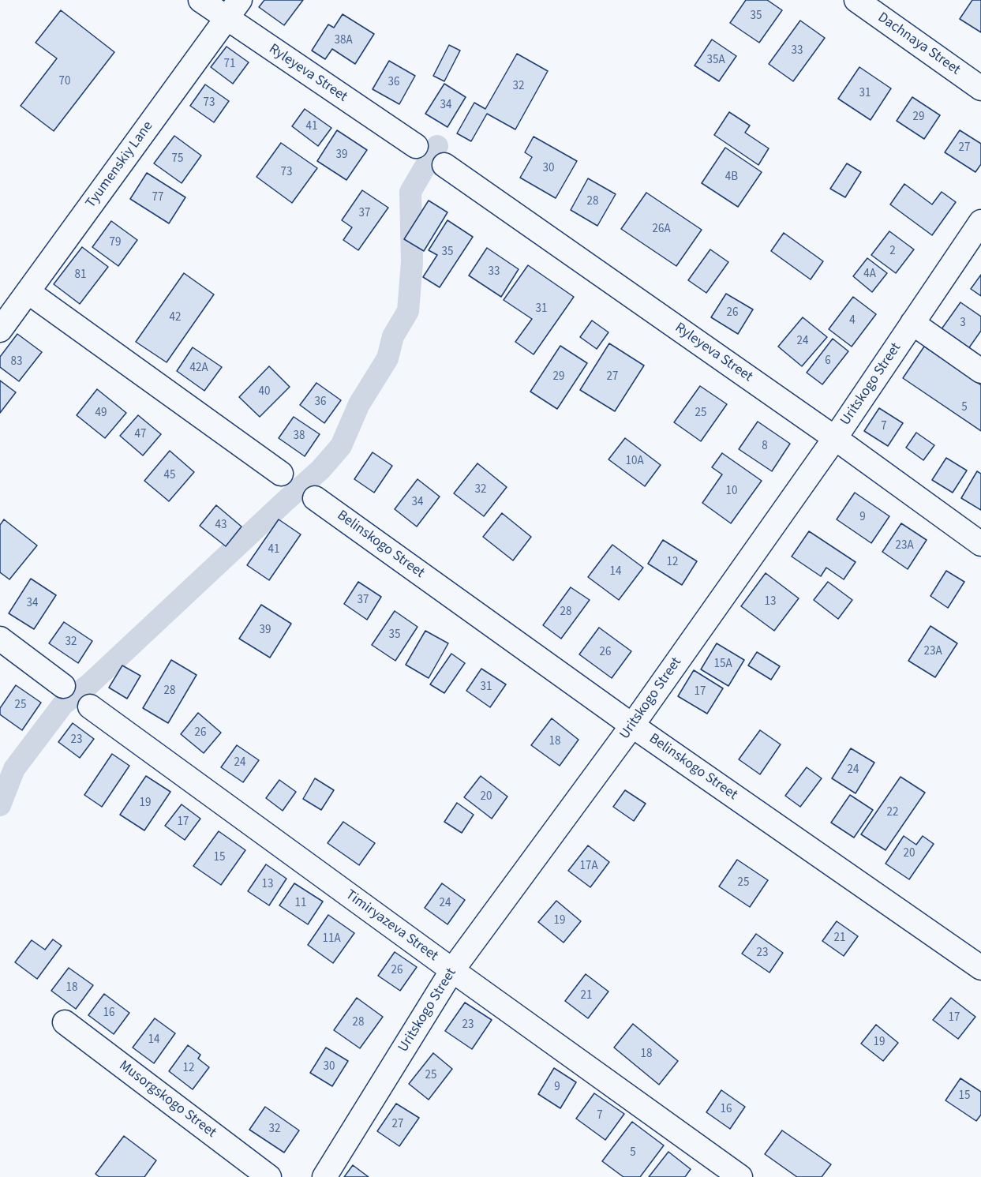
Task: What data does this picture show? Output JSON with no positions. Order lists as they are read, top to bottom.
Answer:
{
  "streets": {
    "street": [
      "Dachnaya Street",
      "Ryleyeva Street",
      "Tyumenskiy Lane",
      "Uritskogo Street",
      "Belinskogo Street",
      "Timiryazeva Street",
      "Musorgskogo Street"
    ]
  },
  "crossings": [
    ["Ryleyeva Street", "Tyumenskiy Lane"],
    ["Ryleyeva Street", "Uritskogo Street"],
    ["Uritskogo Street", "Belinskogo Street"],
    ["Uritskogo Street", "Timiryazeva Street"]
  ],
  "house_numbers": [
    "35",
    "38А",
    "33",
    "35А",
    "71",
    "70",
    "36",
    "32",
    "31",
    "73",
    "34",
    "29",
    "41",
    "27",
    "39",
    "75",
    "30",
    "73",
    "4В",
    "77",
    "28",
    "37",
    "26А",
    "79",
    "2",
    "35",
    "33",
    "4А",
    "81",
    "31",
    "26",
    "42",
    "4",
    "3",
    "24",
    "6",
    "83",
    "42А",
    "29",
    "27",
    "40",
    "36",
    "5",
    "49",
    "25",
    "7",
    "47",
    "38",
    "8",
    "10А",
    "45",
    "32",
    "10",
    "34",
    "9",
    "43",
    "23А",
    "41",
    "12",
    "14",
    "37",
    "13",
    "34",
    "28",
    "39",
    "35",
    "32",
    "23А",
    "26",
    "15А",
    "31",
    "28",
    "17",
    "25",
    "26",
    "23",
    "18",
    "24",
    "24",
    "20",
    "19",
    "22",
    "17",
    "20",
    "15",
    "17А",
    "25",
    "13",
    "11",
    "24",
    "19",
    "21",
    "11А",
    "23",
    "26",
    "18",
    "21",
    "16",
    "17",
    "28",
    "23",
    "14",
    "19",
    "18",
    "30",
    "12",
    "25",
    "9",
    "15",
    "16",
    "7",
    "27",
    "32",
    "5"
  ]
}
